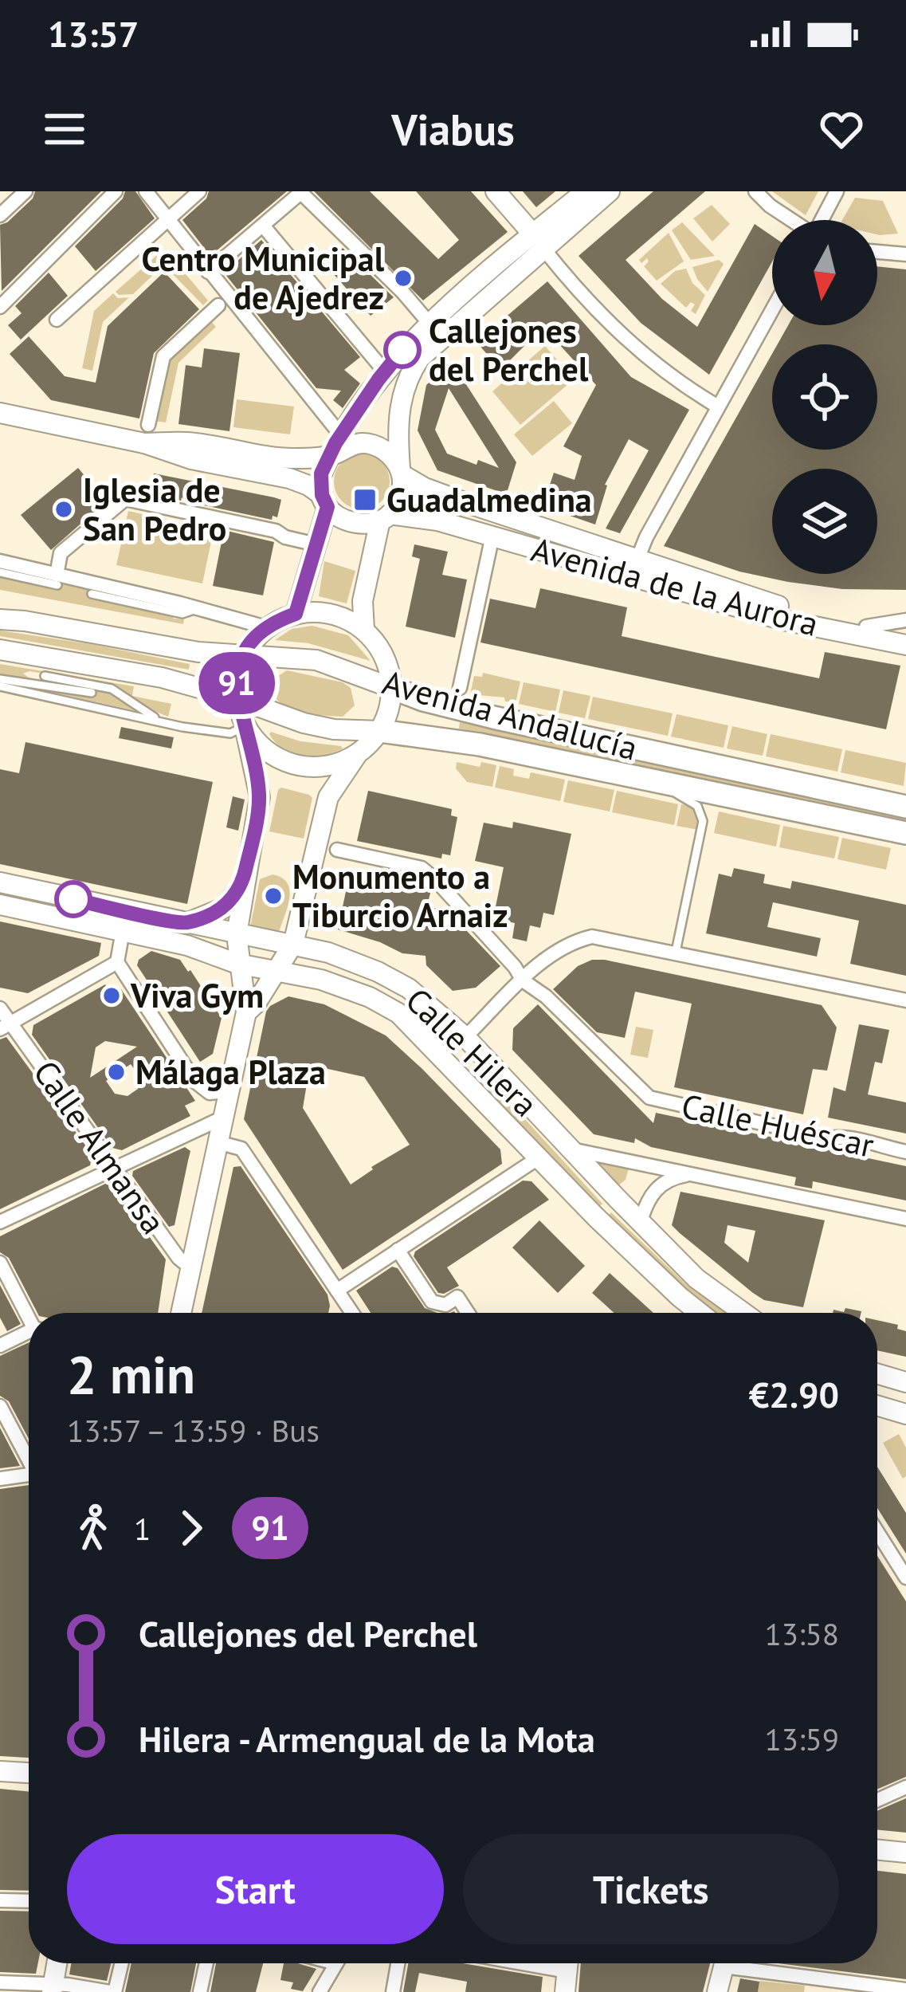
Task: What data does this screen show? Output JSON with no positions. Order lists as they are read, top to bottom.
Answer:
{
  "streets": {
    "main road": ["Avenida de la Aurora", "Avenida Andalucía", "Calle Hilera"],
    "street": ["Calle Huéscar", "Calle Almansa"]
  },
  "places": {
    "other": [
      "Centro Municipal de Ajedrez",
      "Callejones del Perchel",
      "Iglesia de San Pedro",
      "Monumento a Tiburcio Arnaiz",
      "Viva Gym",
      "Málaga Plaza"
    ],
    "transit": ["Guadalmedina"]
  },
  "lines": ["bus line 91"],
  "north": "bottom",
  "page": {
    "status": "13:57",
    "header": "Viabus",
    "on_map": "91",
    "heading": ["2 min", "13:57 – 13:59 · Bus", "€2.90"],
    "legs": ["1", "91"],
    "list": [
      {
        "name": "Callejones del Perchel",
        "value": "13:58"
      },
      {
        "name": "Hilera - Armengual de la Mota",
        "value": "13:59"
      }
    ],
    "buttons": ["Start", "Tickets"]
  }
}
